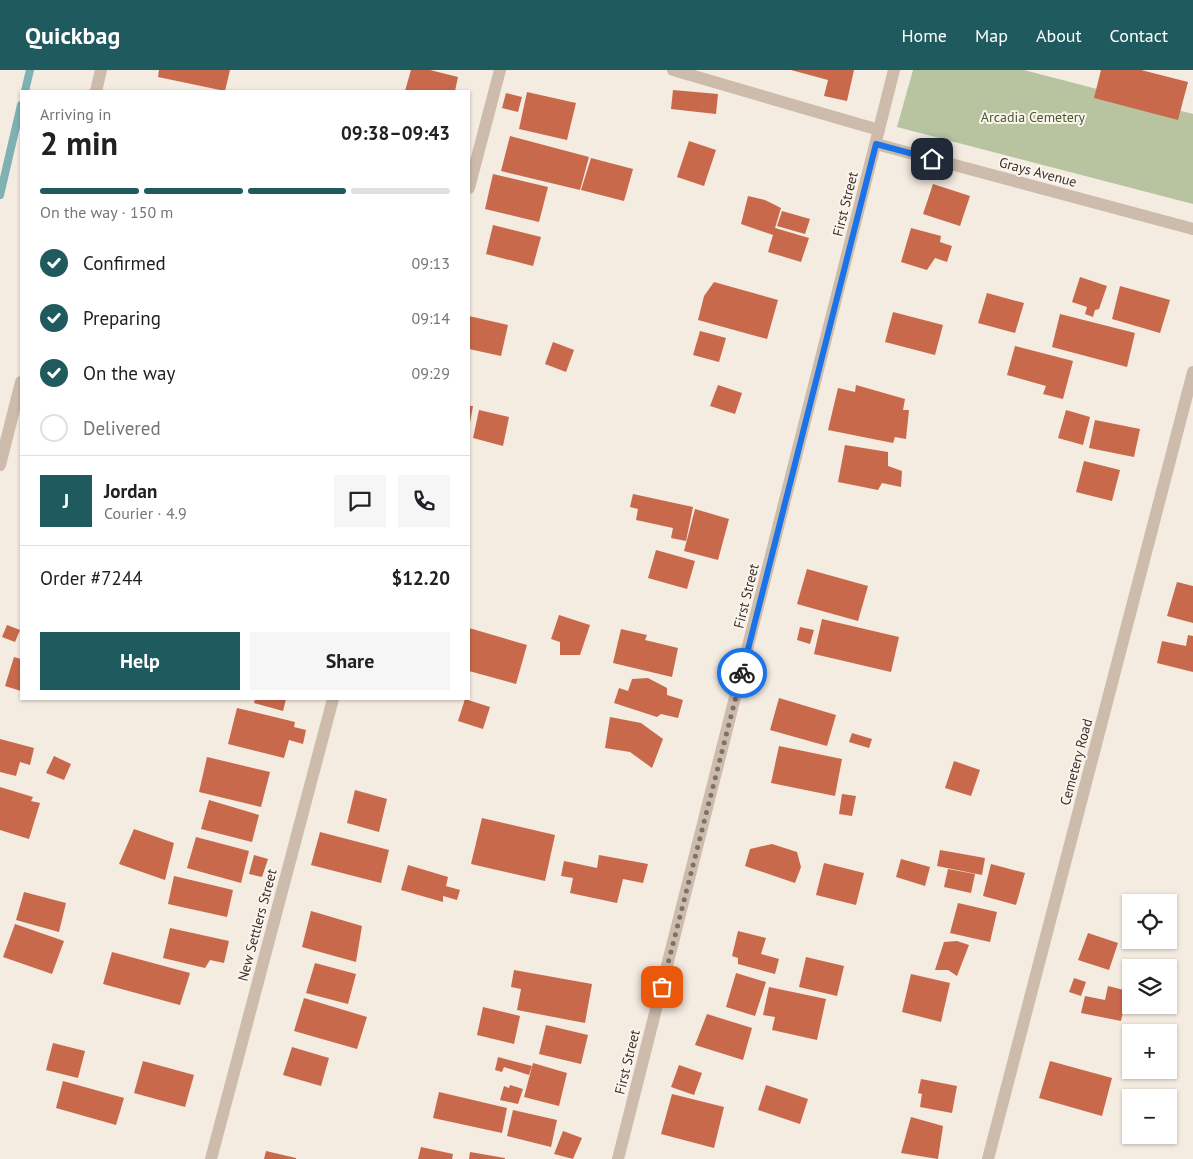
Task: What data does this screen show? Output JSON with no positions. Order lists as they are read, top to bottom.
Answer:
{
  "streets": {
    "street": [
      "Grays Avenue",
      "First Street",
      "Cemetery Road",
      "New Settlers Street"
    ]
  },
  "crossings": [
    ["Grays Avenue", "First Street"]
  ],
  "parks": ["Arcadia Cemetery"],
  "page": {
    "header": "Quickbag",
    "nav": [
      "Home",
      "Map",
      "About",
      "Contact"
    ],
    "heading": ["2 min", "Arriving in", "09:38–09:43"],
    "panel": [
      "Jordan",
      "Courier · 4.9",
      "Order #7244",
      "$12.20"
    ],
    "bar": "On the way · 150 m",
    "list": [
      ["Confirmed", "09:13"],
      ["Preparing", "09:14"],
      ["On the way", "09:29"],
      "Delivered"
    ],
    "round": "J",
    "buttons": ["Help", "Share"],
    "map_buttons": ["+", "−"]
  }
}
